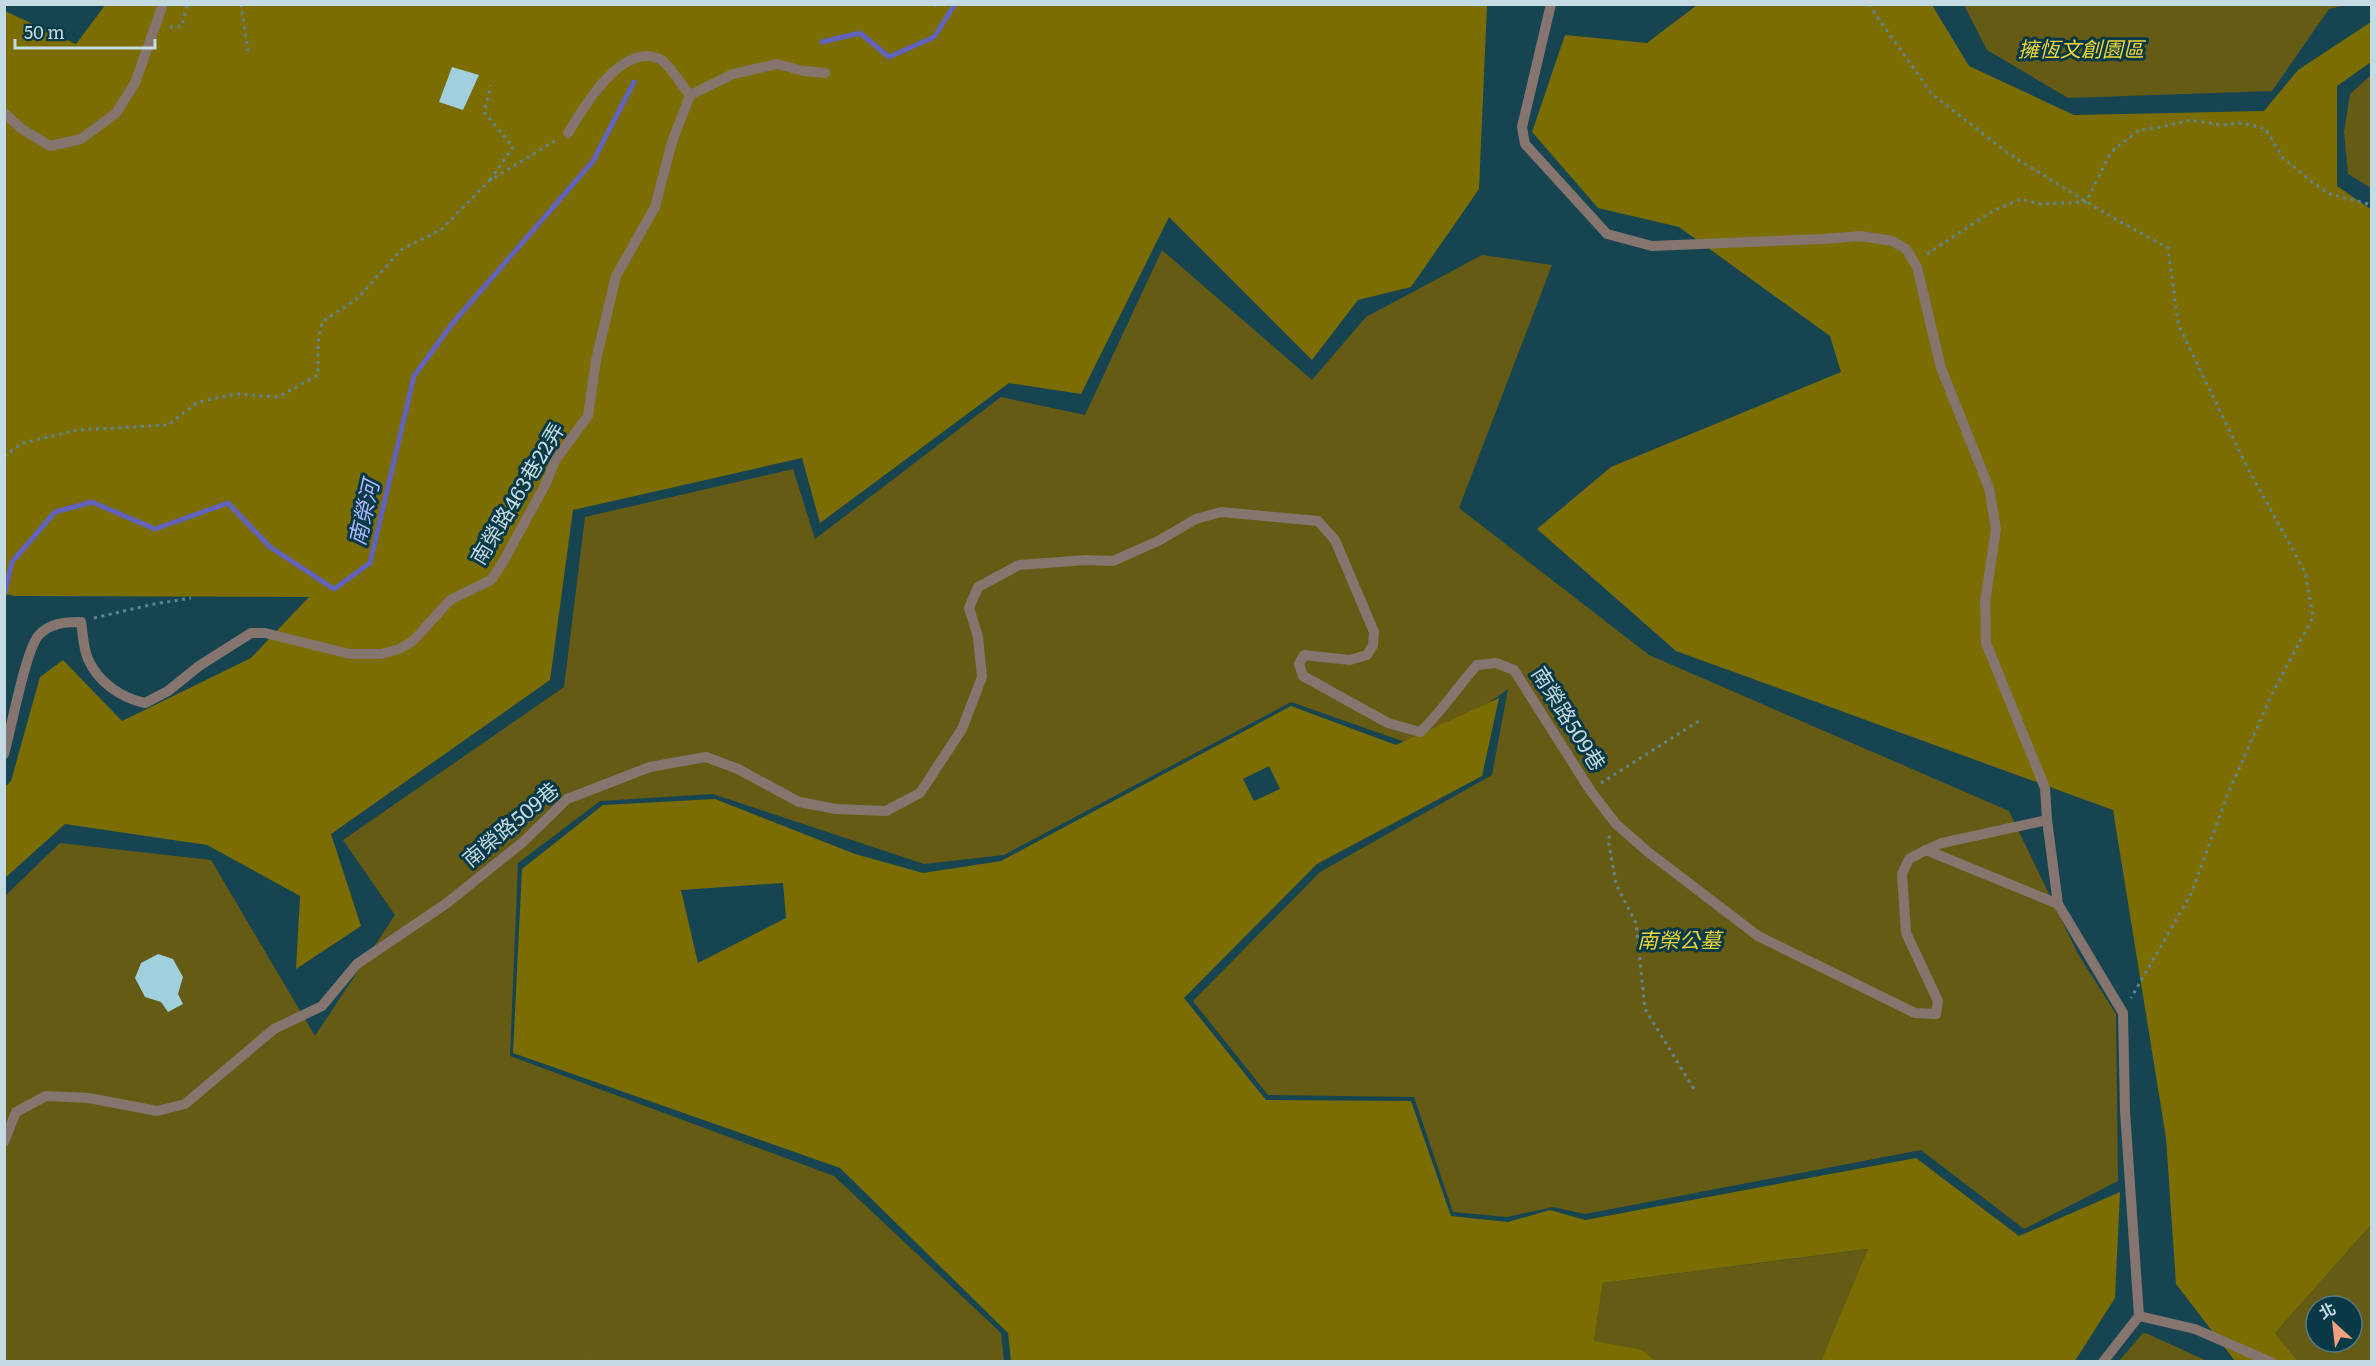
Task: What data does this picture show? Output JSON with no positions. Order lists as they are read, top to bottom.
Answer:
{
  "streets": {
    "lane": ["南榮路463巷22弄", "南榮路509巷"]
  },
  "water": ["南榮河"],
  "parks": ["擁恆文創園區", "南榮公墓"],
  "scale_bar": "50 m",
  "north": "top left"
}
